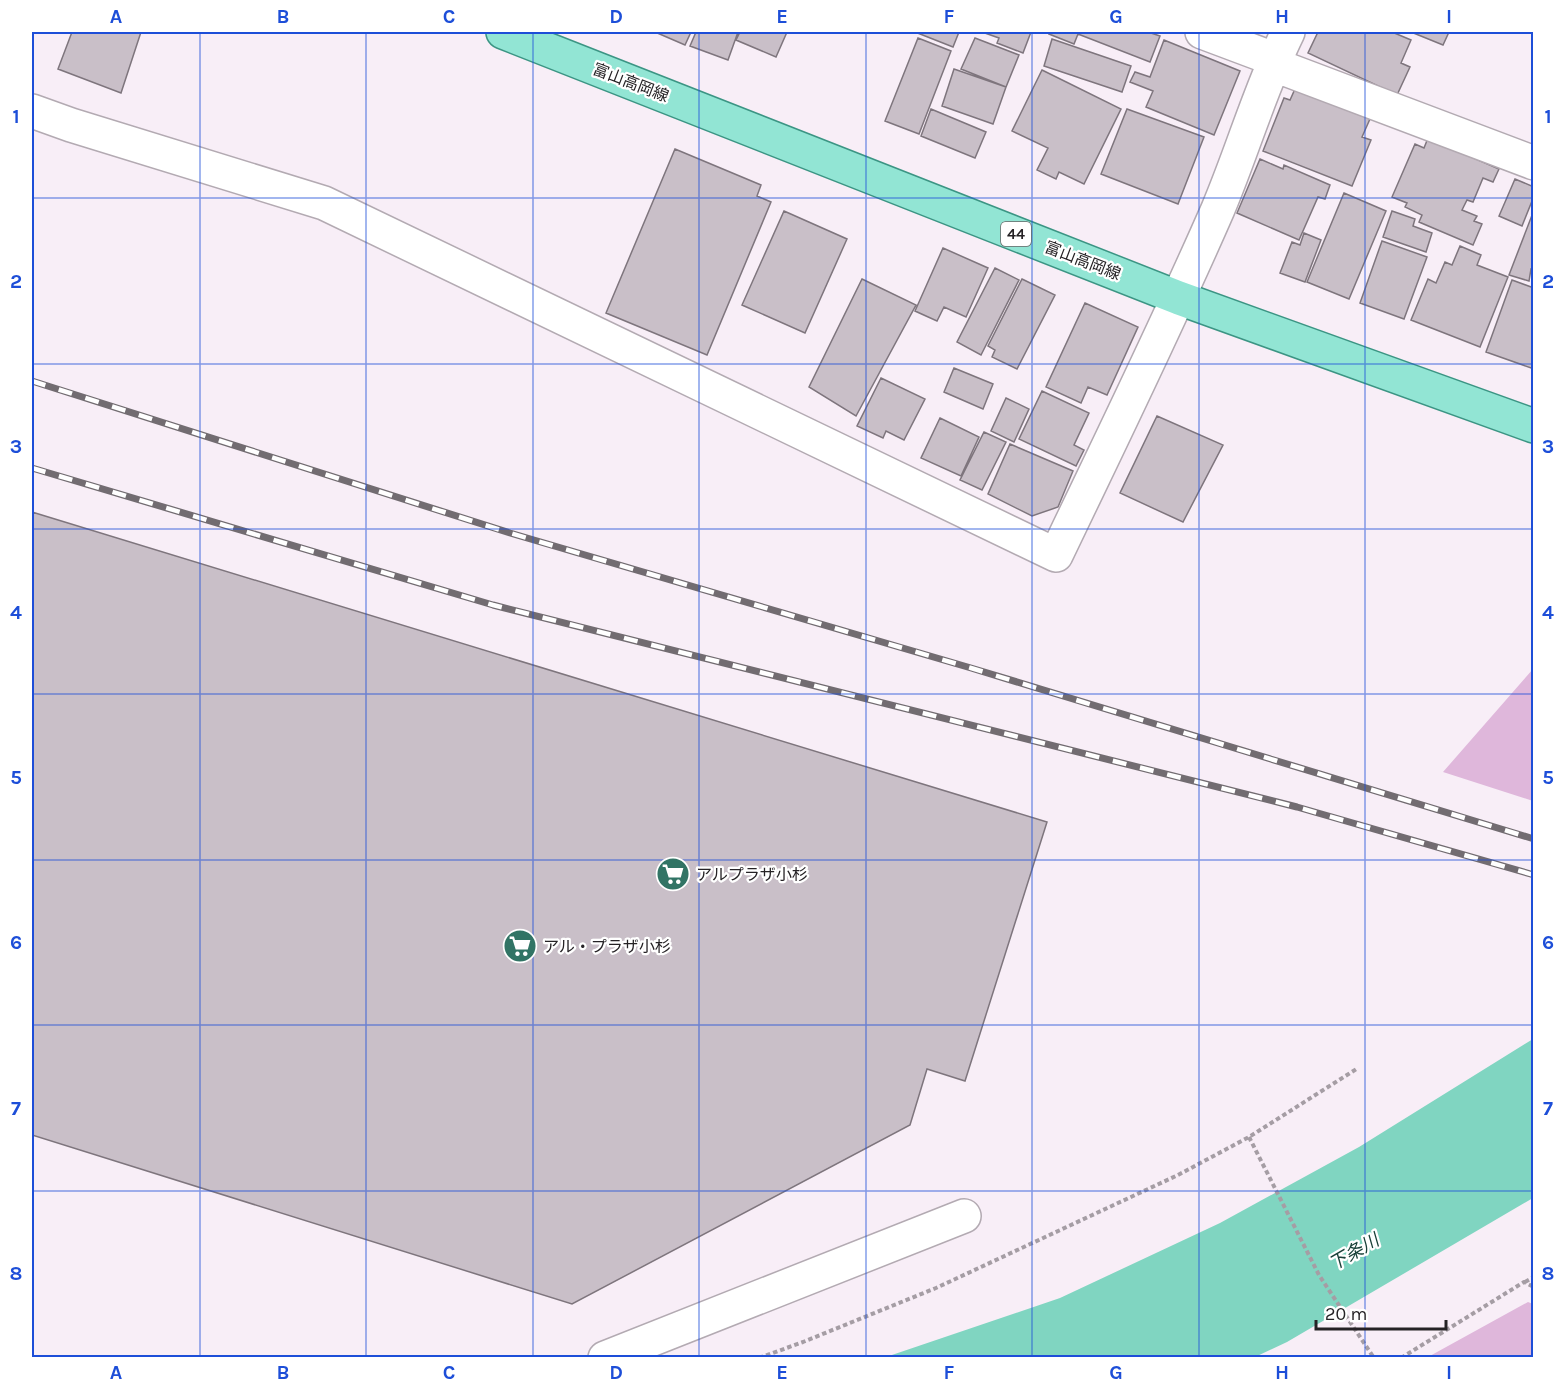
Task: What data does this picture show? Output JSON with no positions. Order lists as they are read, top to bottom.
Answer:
{
  "streets": {
    "main road": ["富山高岡線", "44"]
  },
  "water": ["下条川"],
  "places": {
    "supermarket": ["アルプラザ小杉", "アル・プラザ小杉"]
  },
  "scale_bar": "20 m",
  "grid": {
    "columns": [
      "A",
      "B",
      "C",
      "D",
      "E",
      "F",
      "G",
      "H",
      "I"
    ],
    "rows": [
      "1",
      "2",
      "3",
      "4",
      "5",
      "6",
      "7",
      "8"
    ]
  }
}
